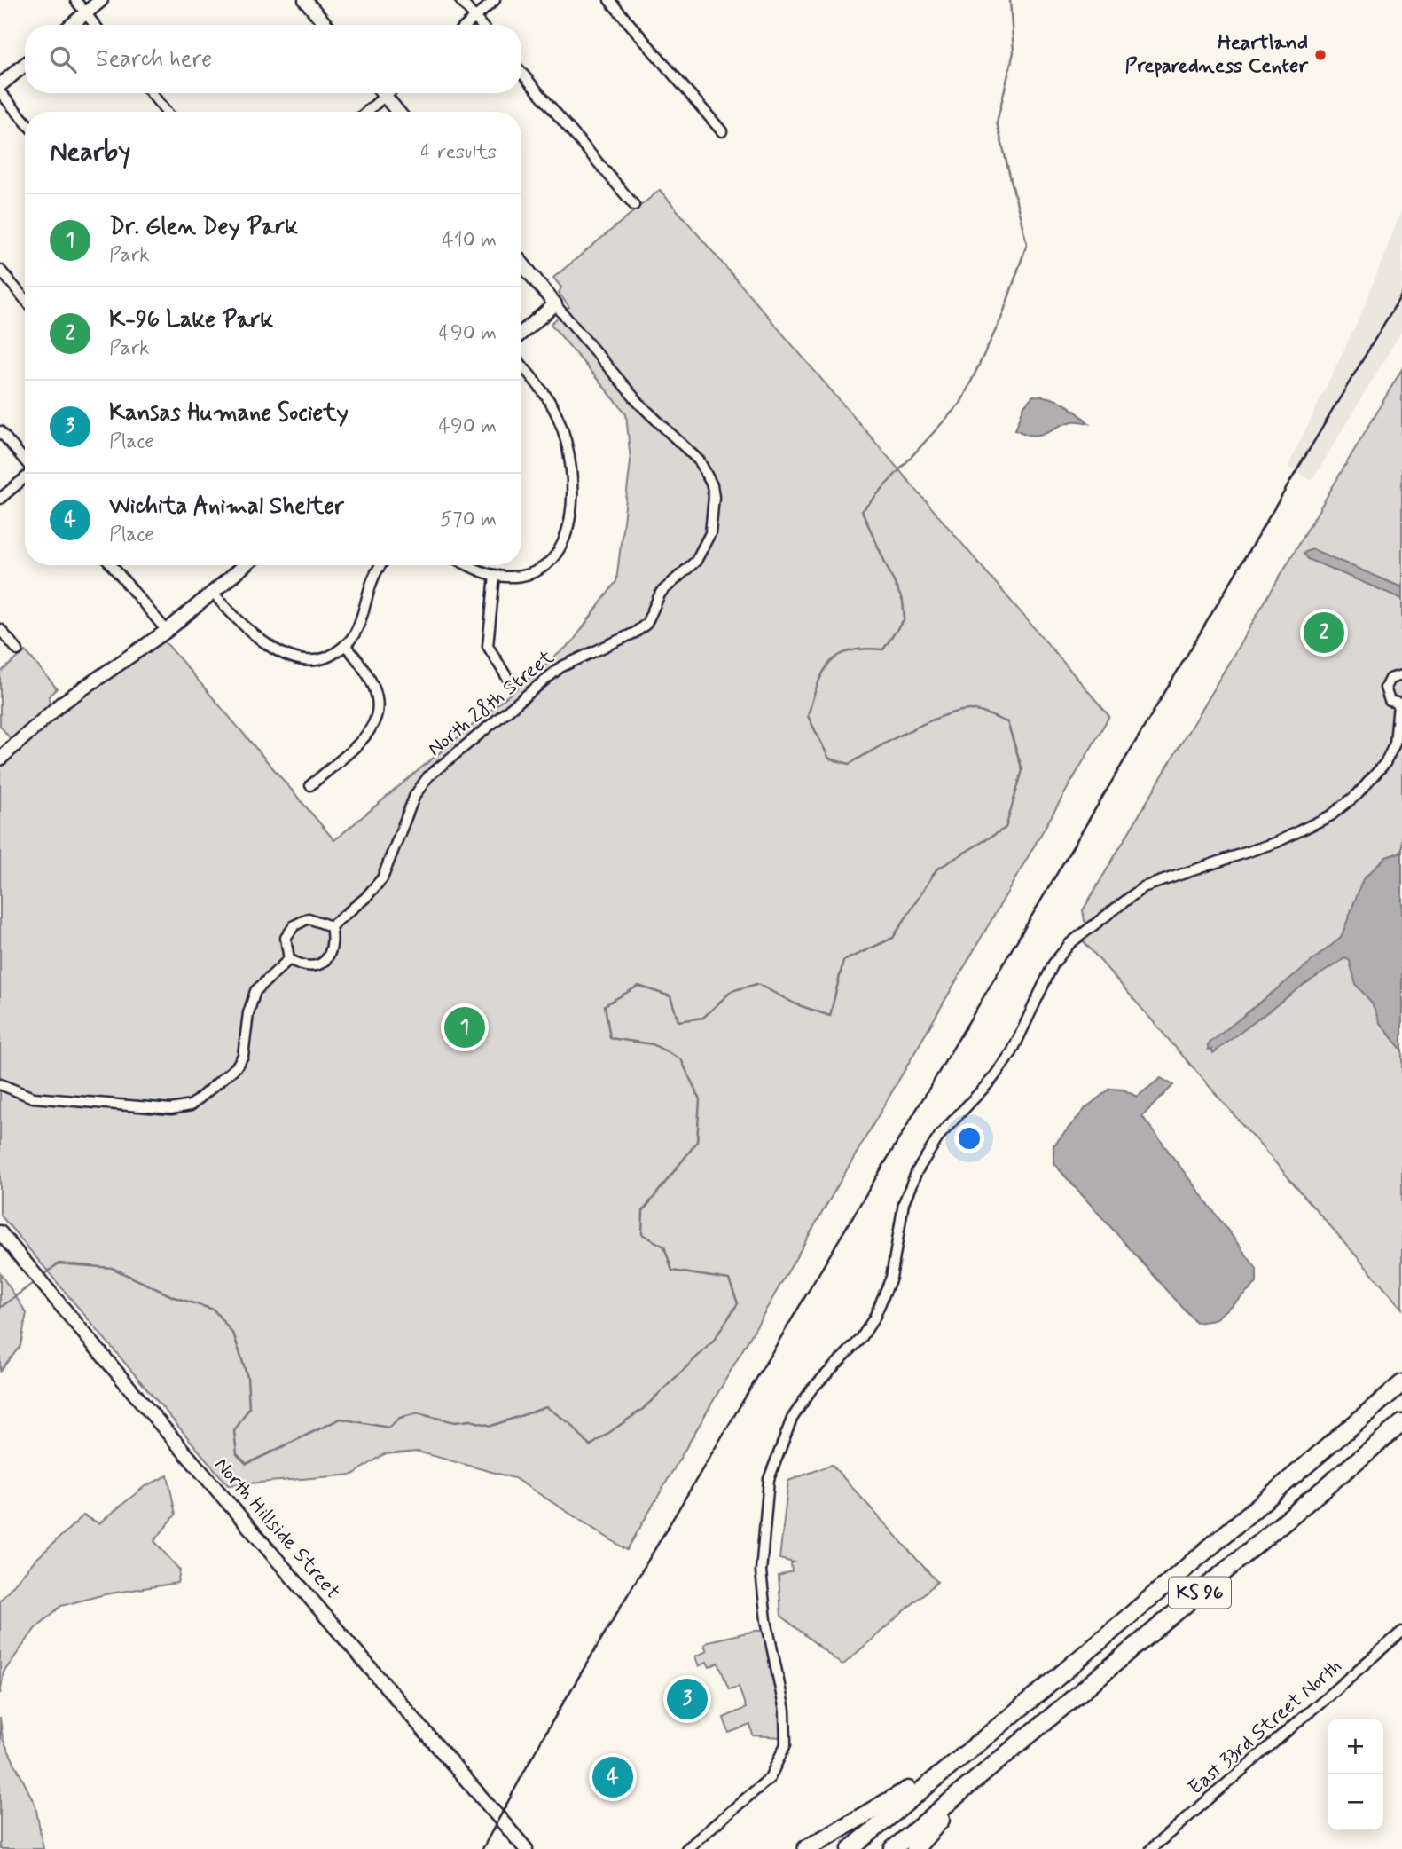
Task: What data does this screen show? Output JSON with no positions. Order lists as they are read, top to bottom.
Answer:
{
  "streets": {
    "highway": ["KS 96"],
    "main road": ["North Hillside Street"],
    "street": ["North 28th Street", "East 33rd Street North"]
  },
  "places": ["Heartland Preparedness Center"],
  "page": {
    "search": "Search here",
    "heading": ["Nearby", "4 results"],
    "list": [
      {
        "mark": "1",
        "name": "Dr. Glen Dey Park",
        "note": "Park",
        "value": "410 m"
      },
      {
        "mark": "2",
        "name": "K-96 Lake Park",
        "note": "Park",
        "value": "490 m"
      },
      {
        "mark": "3",
        "name": "Kansas Humane Society",
        "note": "Place",
        "value": "490 m"
      },
      {
        "mark": "4",
        "name": "Wichita Animal Shelter",
        "note": "Place",
        "value": "570 m"
      }
    ],
    "pins": [
      "2",
      "1",
      "3",
      "4"
    ],
    "map_buttons": ["+", "−"]
  }
}
